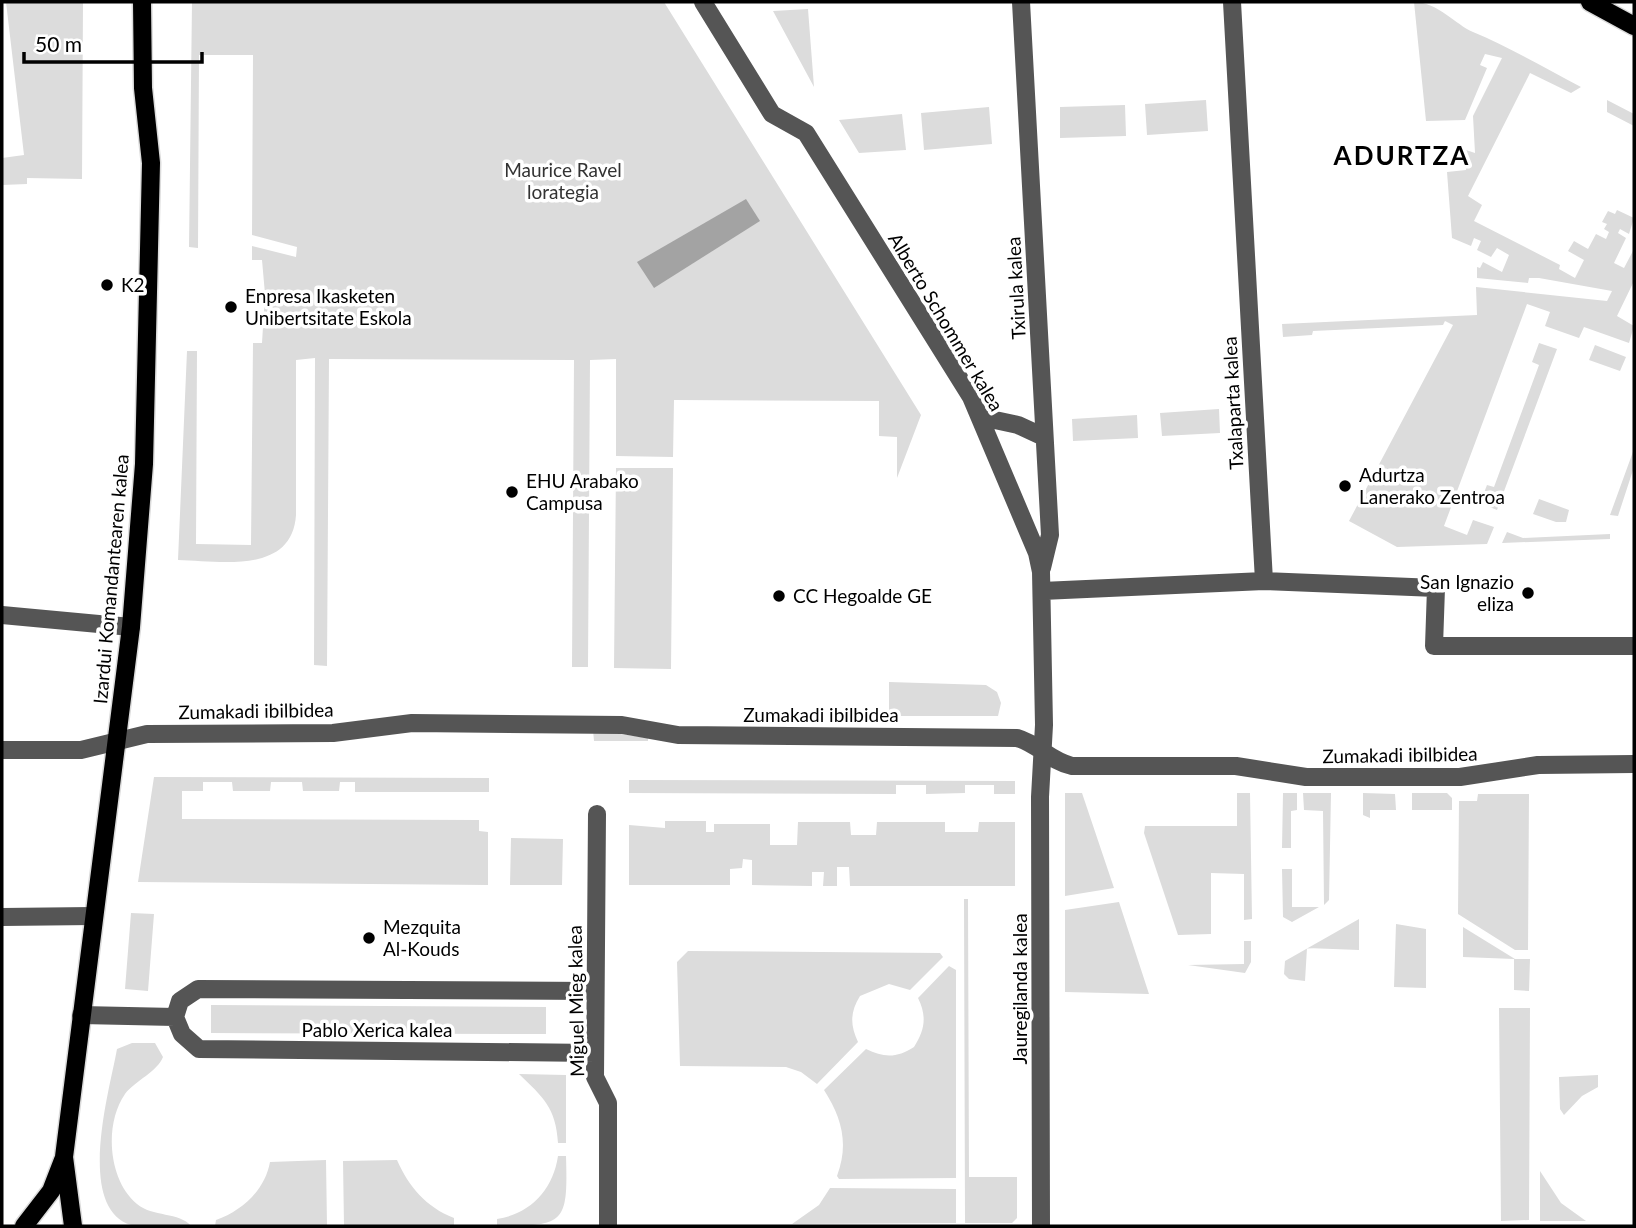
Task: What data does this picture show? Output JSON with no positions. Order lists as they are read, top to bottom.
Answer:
{
  "streets": {
    "main road": ["Izardui Komandantearen kalea"],
    "street": [
      "Txirula kalea",
      "Alberto Schommer kalea",
      "Txalaparta kalea",
      "Zumakadi ibilbidea",
      "Jauregilanda kalea",
      "Miguel Mieg kalea",
      "Pablo Xerica kalea"
    ]
  },
  "crossings": [
    ["Txirula kalea", "Alberto Schommer kalea"],
    ["Alberto Schommer kalea", "Zumakadi ibilbidea"],
    ["Alberto Schommer kalea", "Jauregilanda kalea"],
    ["Izardui Komandantearen kalea", "Zumakadi ibilbidea"],
    ["Zumakadi ibilbidea", "Jauregilanda kalea"],
    ["Miguel Mieg kalea", "Pablo Xerica kalea"]
  ],
  "districts": ["ADURTZA"],
  "parks": ["Maurice Ravel lorategia"],
  "places": [
    "K2",
    "Enpresa Ikasketen Unibertsitate Eskola",
    "Adurtza Lanerako Zentroa",
    "EHU Arabako Campusa",
    "San Ignazio eliza",
    "CC Hegoalde GE",
    "Mezquita Al-Kouds"
  ],
  "scale_bar": "50 m"
}
